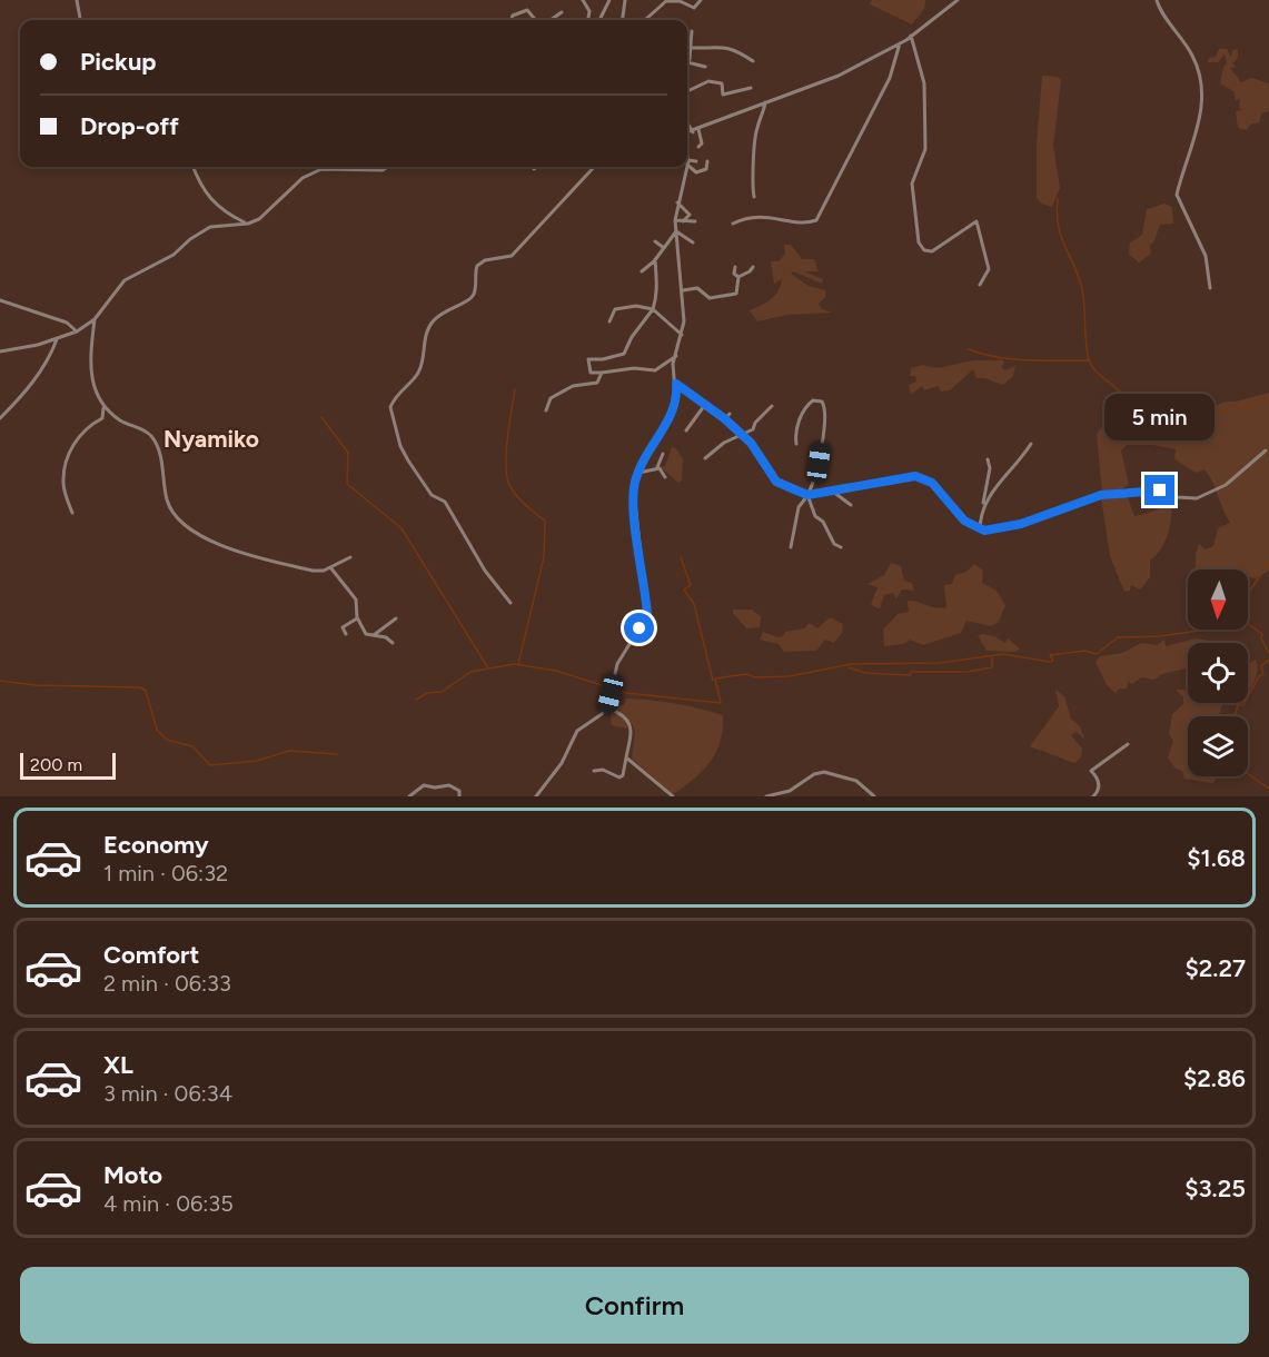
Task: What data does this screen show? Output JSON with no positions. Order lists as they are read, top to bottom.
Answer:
{
  "districts": ["Nyamiko"],
  "scale_bar": "200 m",
  "north": "bottom",
  "page": {
    "banner": ["Pickup", "Drop-off"],
    "bubble": "5 min",
    "scale": "200 m",
    "list": [
      {
        "name": "Economy",
        "note": "1 min · 06:32",
        "value": "$1.68"
      },
      {
        "name": "Comfort",
        "note": "2 min · 06:33",
        "value": "$2.27"
      },
      {
        "name": "XL",
        "note": "3 min · 06:34",
        "value": "$2.86"
      },
      {
        "name": "Moto",
        "note": "4 min · 06:35",
        "value": "$3.25"
      }
    ],
    "buttons": "Confirm"
  }
}
